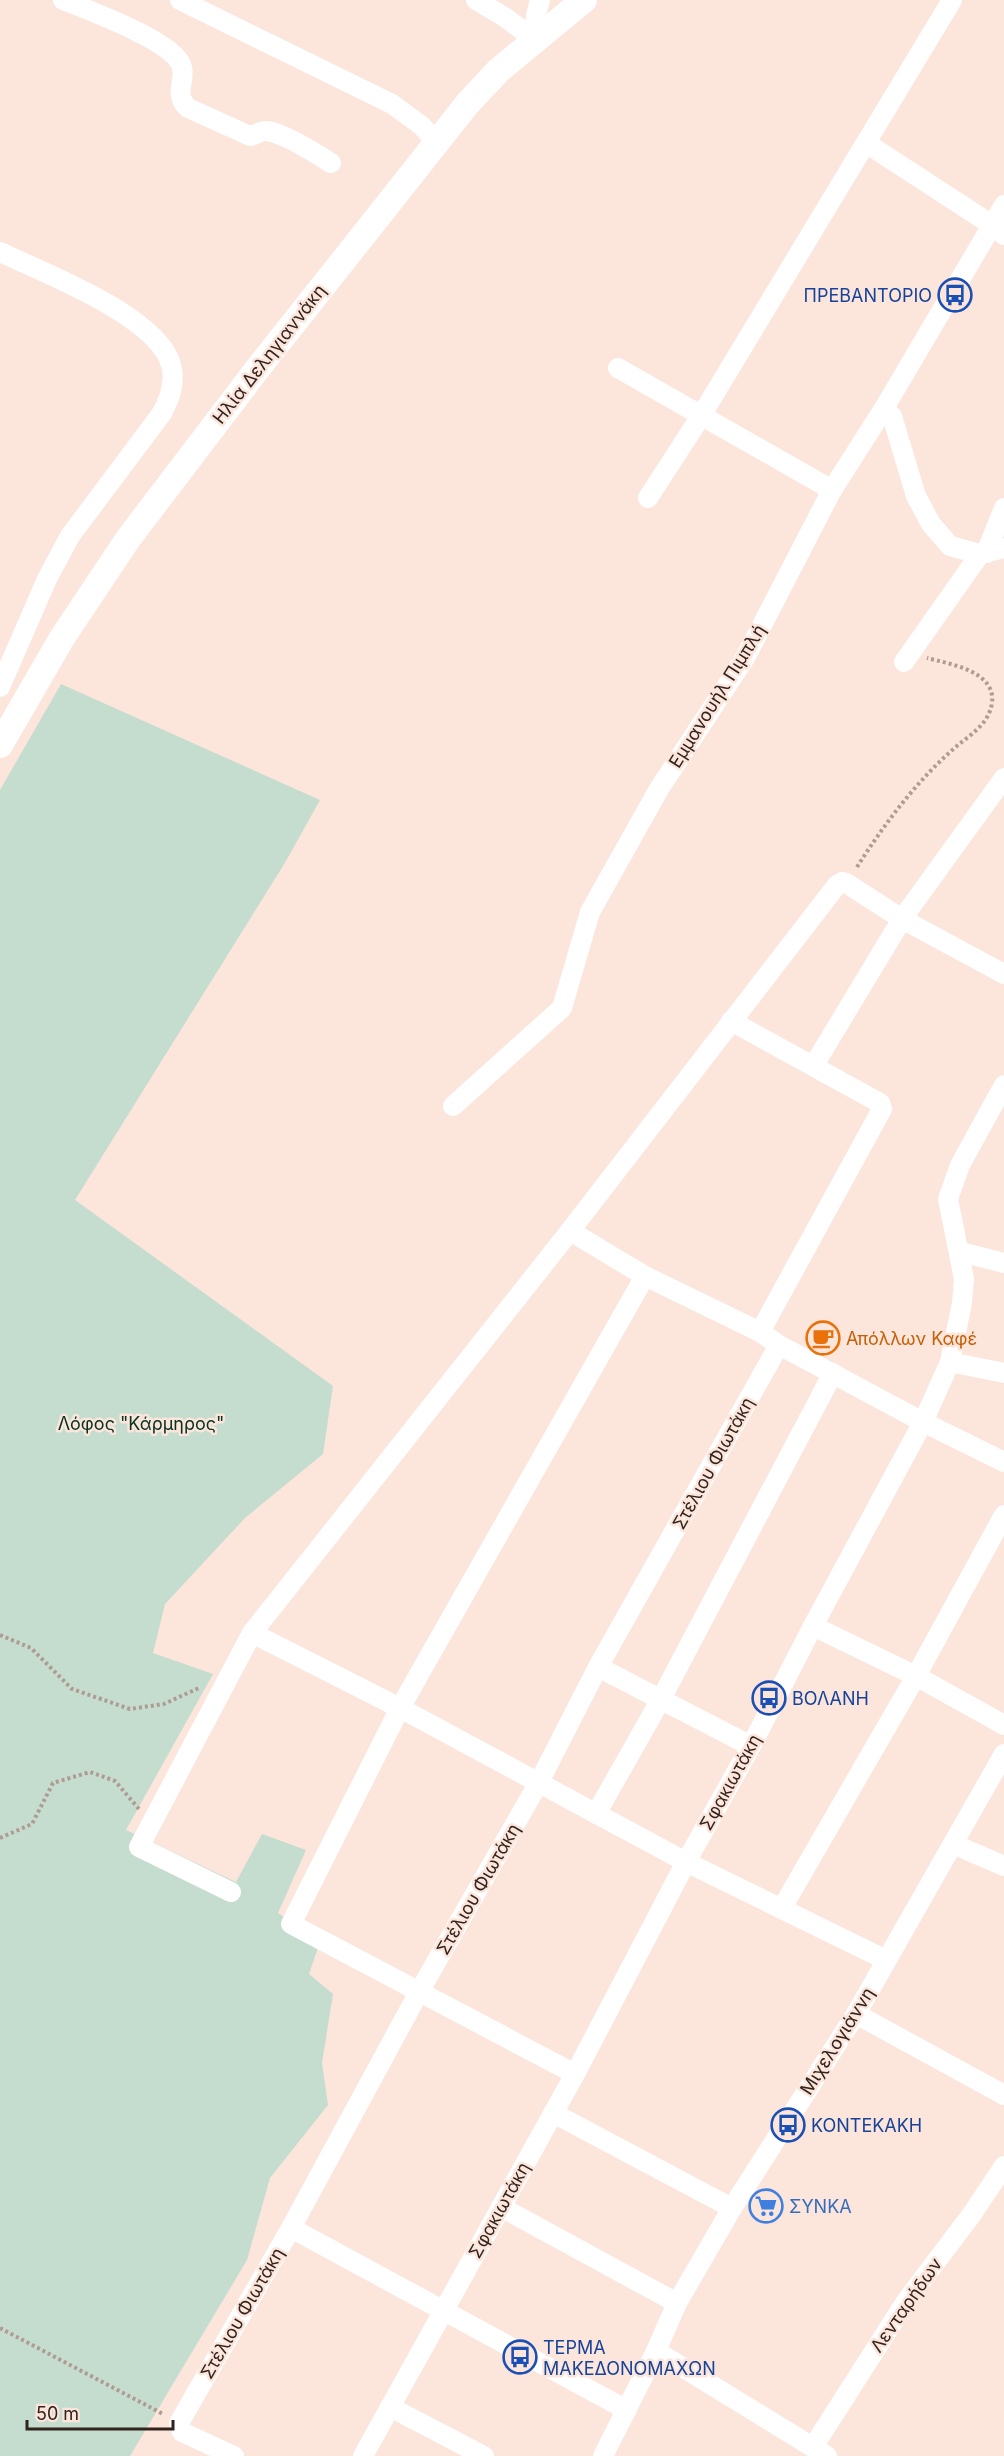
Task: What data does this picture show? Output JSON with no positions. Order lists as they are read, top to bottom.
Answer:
{
  "streets": {
    "street": [
      "Ηλία Δεληγιαννάκη",
      "Εµµανουήλ Πιµπλή",
      "Στέλιου Φιωτάκη",
      "Σφακιωτάκη",
      "Μιχελογιάννη",
      "Λενταρήδων"
    ]
  },
  "parks": ["Λόφος \"Κάρμηρος\""],
  "places": {
    "bus stop": [
      "ΠΡΕΒΑΝΤΟΡΙΟ",
      "ΒΟΛΑΝΗ",
      "ΚΟΝΤΕΚΑΚΗ",
      "ΤΕΡΜΑ ΜΑΚΕΔΟΝΟΜΑΧΩΝ"
    ],
    "cafe": ["Απόλλων Καφέ"],
    "supermarket": ["ΣΥΝΚΑ"]
  },
  "scale_bar": "50 m"
}
